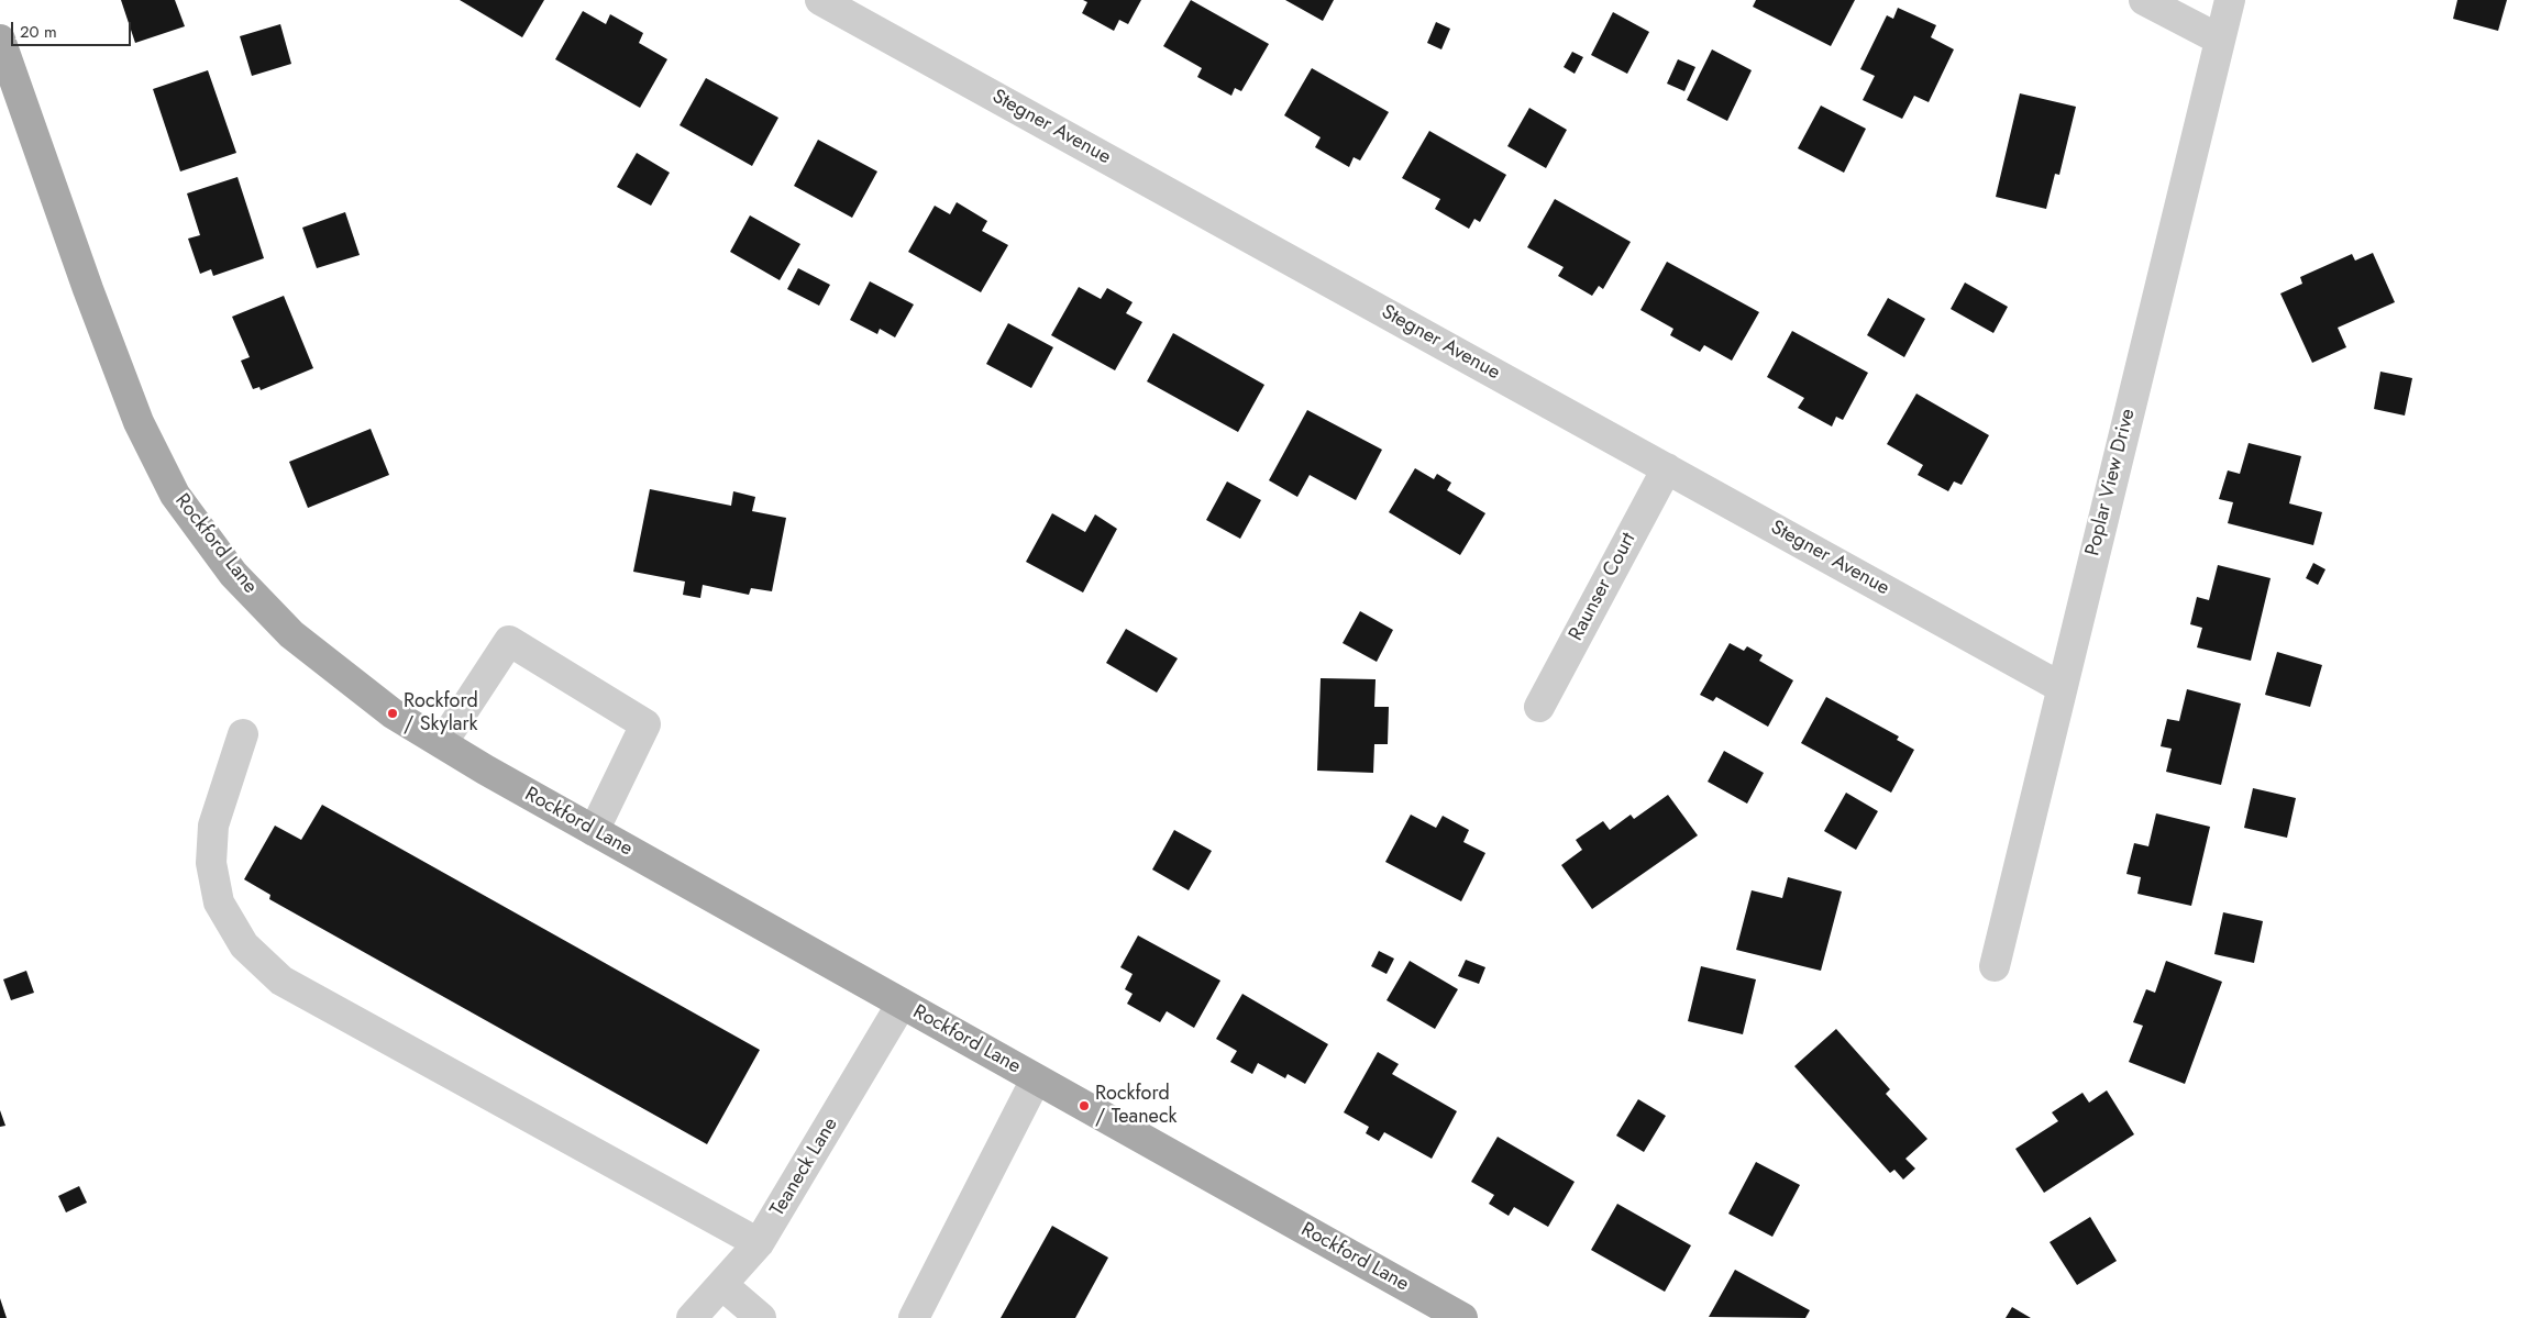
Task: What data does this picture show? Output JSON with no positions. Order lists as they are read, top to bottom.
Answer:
{
  "streets": {
    "main road": ["Rockford Lane"],
    "street": [
      "Stegner Avenue",
      "Poplar View Drive",
      "Raunser Court",
      "Teaneck Lane"
    ]
  },
  "crossings": [
    ["Stegner Avenue", "Poplar View Drive"],
    ["Stegner Avenue", "Raunser Court"],
    ["Rockford Lane", "Teaneck Lane"]
  ],
  "places": ["Rockford / Skylark", "Rockford / Teaneck"],
  "scale_bar": "20 m"
}
